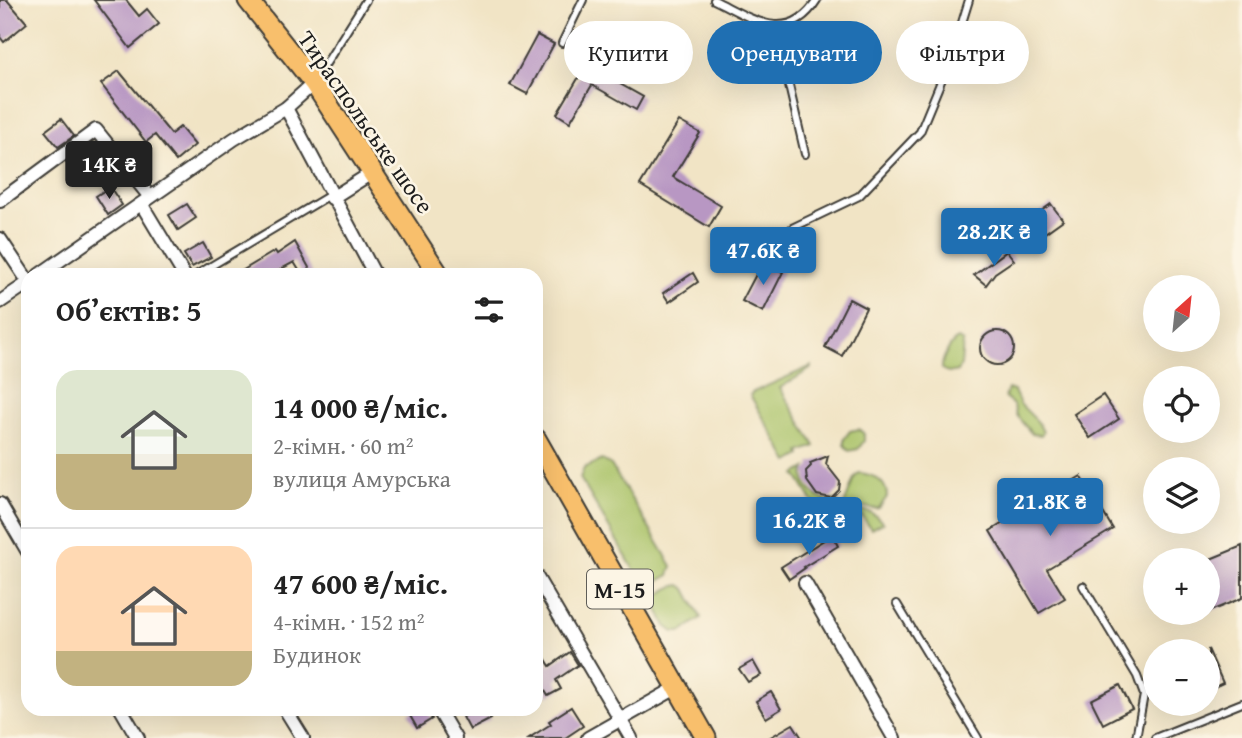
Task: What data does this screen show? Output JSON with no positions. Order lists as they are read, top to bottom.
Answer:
{
  "streets": {
    "main road": ["Тираспольське шосе", "М-15"]
  },
  "north": "top right",
  "page": {
    "chip": ["Купити", "Орендувати", "Фільтри"],
    "price": [
      "14K ₴",
      "28.2K ₴",
      "47.6K ₴",
      "21.8K ₴",
      "16.2K ₴"
    ],
    "heading": "Об’єктів: 5",
    "map_buttons": ["+", "−"],
    "list": [
      {
        "name": "14 000 ₴/міс.",
        "note": "2-кімн. · 60 m² · вулиця Амурська"
      },
      {
        "name": "47 600 ₴/міс.",
        "note": "4-кімн. · 152 m² · Будинок"
      }
    ]
  }
}
